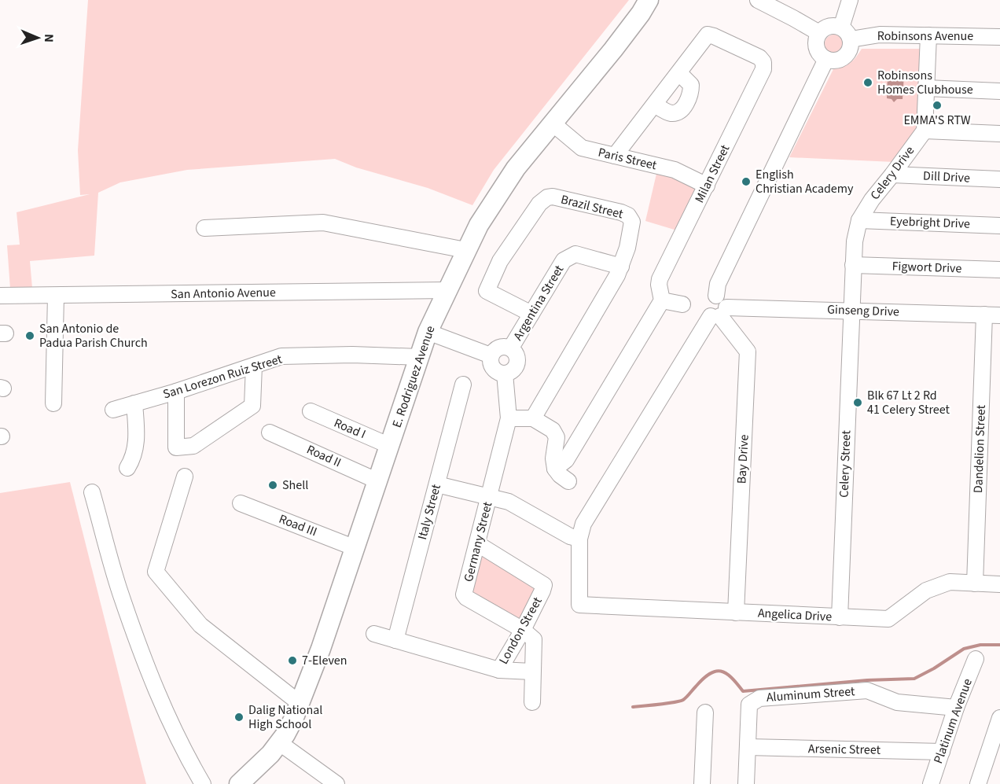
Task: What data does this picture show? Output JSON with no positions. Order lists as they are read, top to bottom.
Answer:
{
  "streets": {
    "main road": ["E. Rodriguez Avenue"],
    "street": [
      "Robinsons Avenue",
      "Paris Street",
      "Celery Drive",
      "Milan Street",
      "Dill Drive",
      "Brazil Street",
      "Eyebright Drive",
      "Figwort Drive",
      "San Antonio Avenue",
      "Argentina Street",
      "Ginseng Drive",
      "San Lorezon Ruiz Street",
      "Road I",
      "Dandelion Street",
      "Road II",
      "Bay Drive",
      "Celery Street",
      "Italy Street",
      "Road III",
      "Germany Street",
      "Angelica Drive",
      "London Street",
      "Aluminum Street",
      "Platinum Avenue",
      "Arsenic Street"
    ]
  },
  "crossings": [
    ["Robinsons Avenue", "Bay Drive"],
    ["Paris Street", "Milan Street"],
    ["Paris Street", "E. Rodriguez Avenue"],
    ["Celery Drive", "Dill Drive"],
    ["Celery Drive", "Eyebright Drive"],
    ["Celery Drive", "Figwort Drive"],
    ["Celery Drive", "Ginseng Drive"],
    ["Celery Drive", "Celery Street"],
    ["Brazil Street", "Argentina Street"],
    ["San Antonio Avenue", "E. Rodriguez Avenue"],
    ["Argentina Street", "Germany Street"],
    ["Ginseng Drive", "Dandelion Street"],
    ["Ginseng Drive", "Bay Drive"],
    ["Ginseng Drive", "Celery Street"],
    ["San Lorezon Ruiz Street", "E. Rodriguez Avenue"],
    ["E. Rodriguez Avenue", "Road I"],
    ["E. Rodriguez Avenue", "Road II"],
    ["E. Rodriguez Avenue", "Road III"],
    ["Dandelion Street", "Angelica Drive"],
    ["Bay Drive", "Angelica Drive"],
    ["Celery Street", "Angelica Drive"],
    ["Germany Street", "London Street"],
    ["Aluminum Street", "Platinum Avenue"],
    ["Aluminum Street", "Arsenic Street"],
    ["Platinum Avenue", "Arsenic Street"]
  ],
  "places": [
    "Robinsons Homes Clubhouse",
    "EMMA'S RTW",
    "English Christian Academy",
    "San Antonio de Padua Parish Church",
    "Blk 67 Lt 2 Rd 41 Celery Street",
    "Shell",
    "7-Eleven",
    "Dalig National High School"
  ],
  "north": "right"
}
